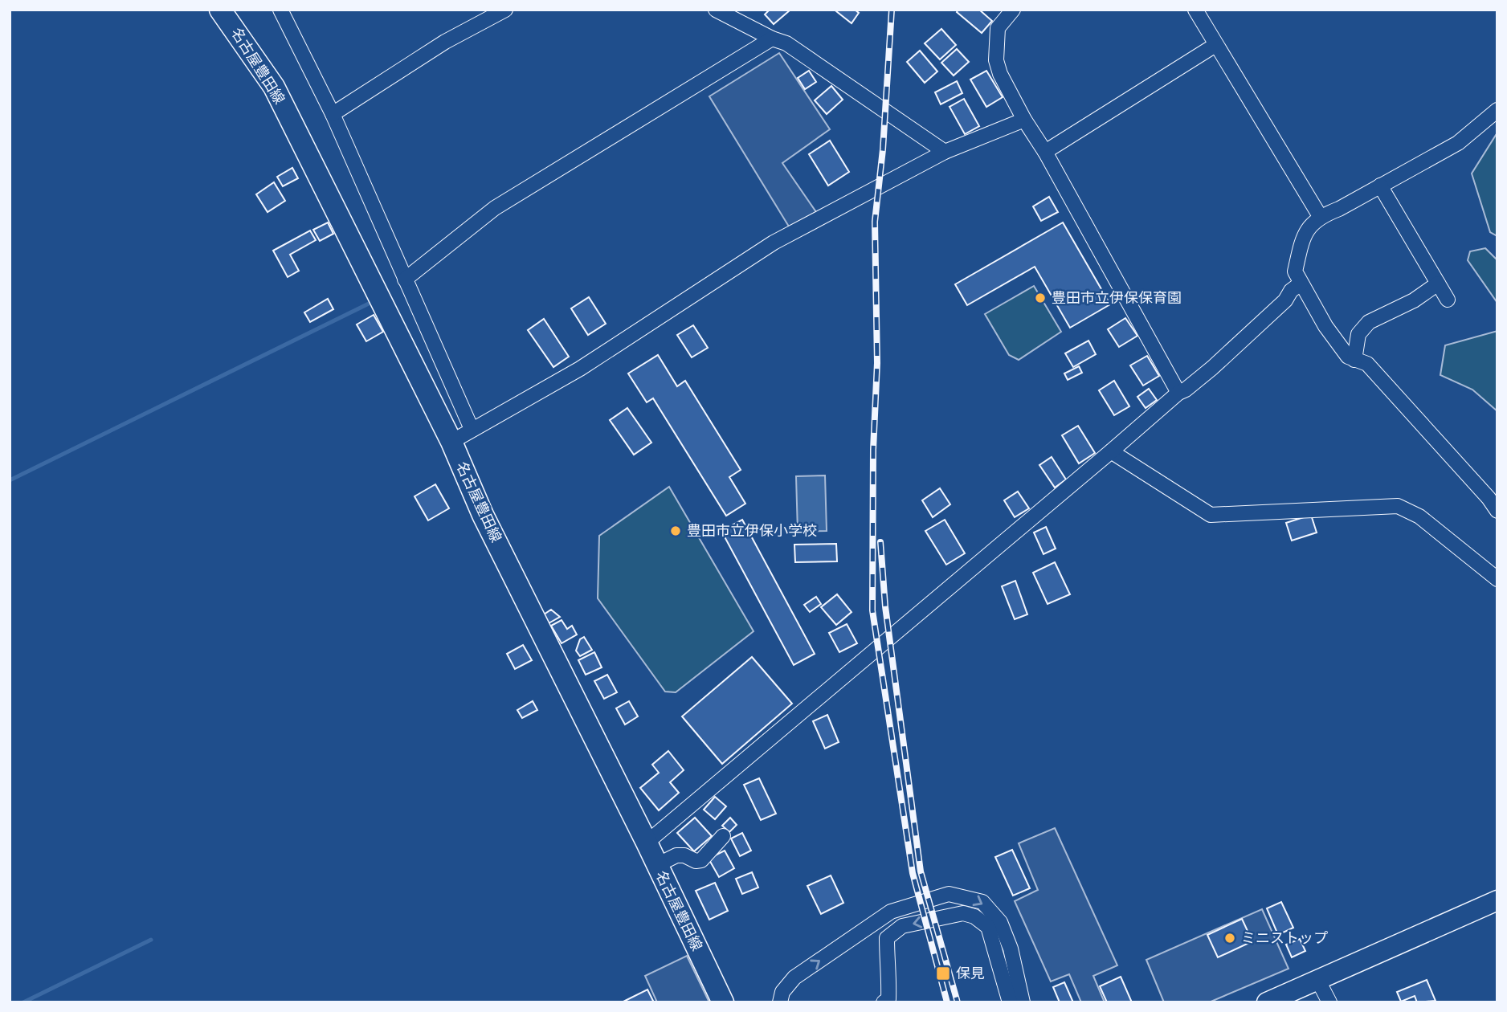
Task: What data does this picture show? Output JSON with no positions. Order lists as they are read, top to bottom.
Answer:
{
  "streets": {
    "main road": ["名古屋豊田線"]
  },
  "places": {
    "other": ["豊田市立伊保保育園", "豊田市立伊保小学校", "ミニストップ"],
    "transit": ["保見"]
  }
}
